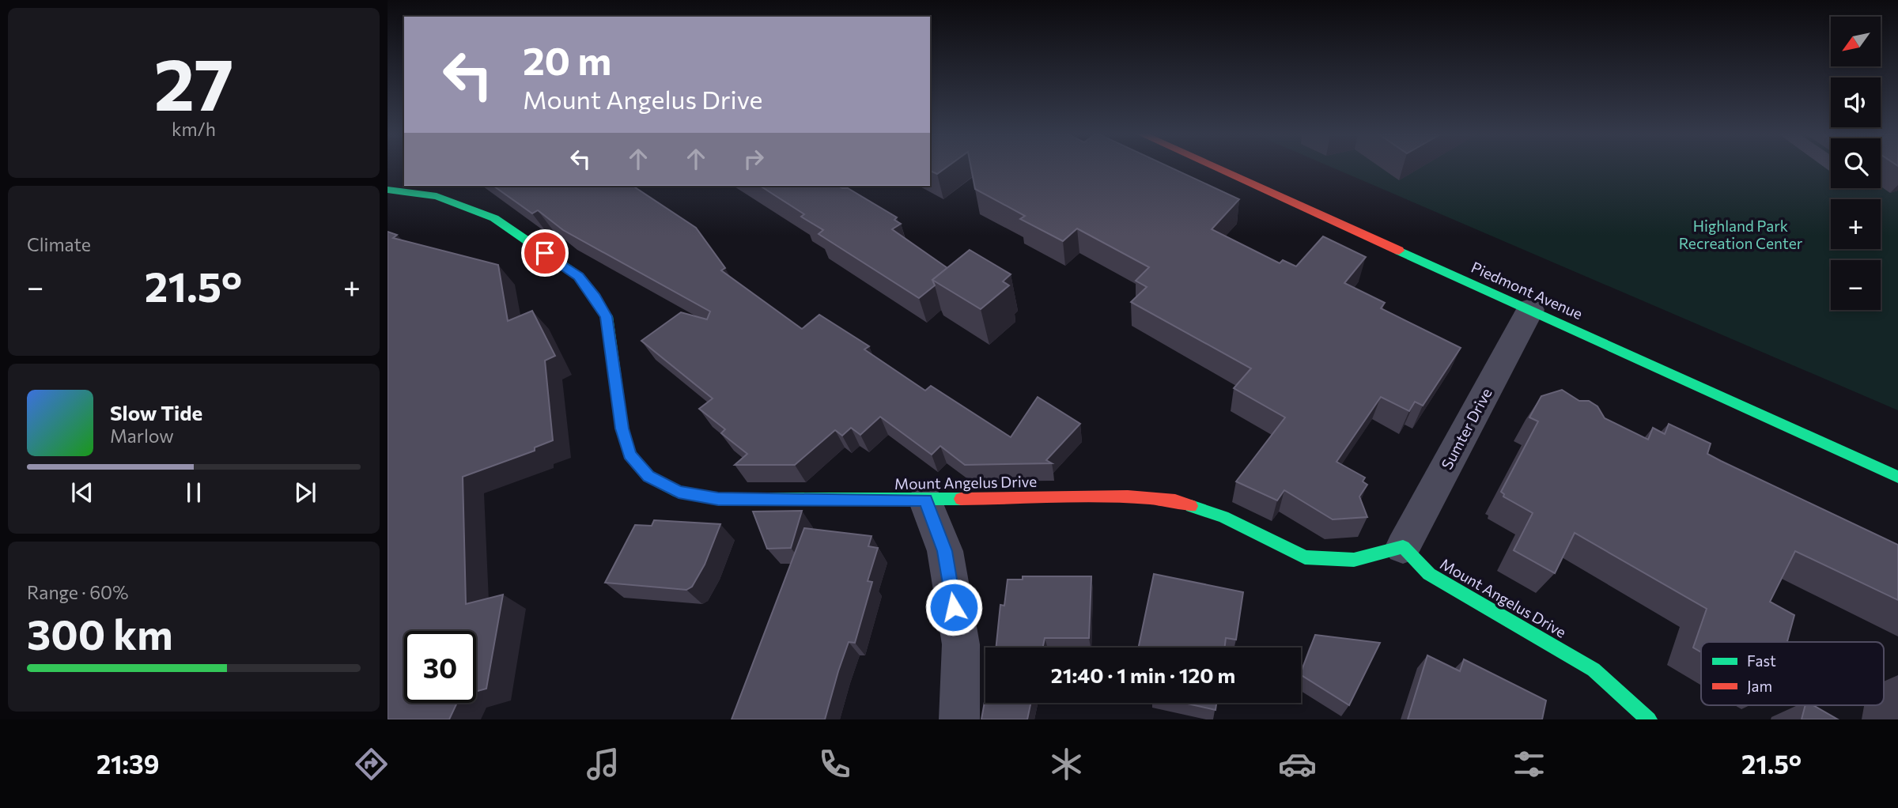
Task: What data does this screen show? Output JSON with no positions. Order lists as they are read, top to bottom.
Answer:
{
  "streets": {
    "street": ["Piedmont Avenue", "Sumter Drive", "Mount Angelus Drive"]
  },
  "crossings": [
    ["Piedmont Avenue", "Sumter Drive"],
    ["Sumter Drive", "Mount Angelus Drive"]
  ],
  "parks": ["Highland Park Recreation Center"],
  "legend": ["Fast", "Jam"],
  "north": "bottom left",
  "page": {
    "tile": [
      ["27", "km/h"],
      "Climate",
      ["Range · 60%", "300 km"]
    ],
    "map_buttons": ["+", "−"],
    "turn": ["20 m", "Mount Angelus Drive"],
    "heat": ["−", "21.5°", "+"],
    "song": ["Slow Tide", "Marlow"],
    "limit": "30",
    "trip": "21:40 · 1 min · 120 m",
    "tabs": ["21:39", "21.5°"]
  }
}
